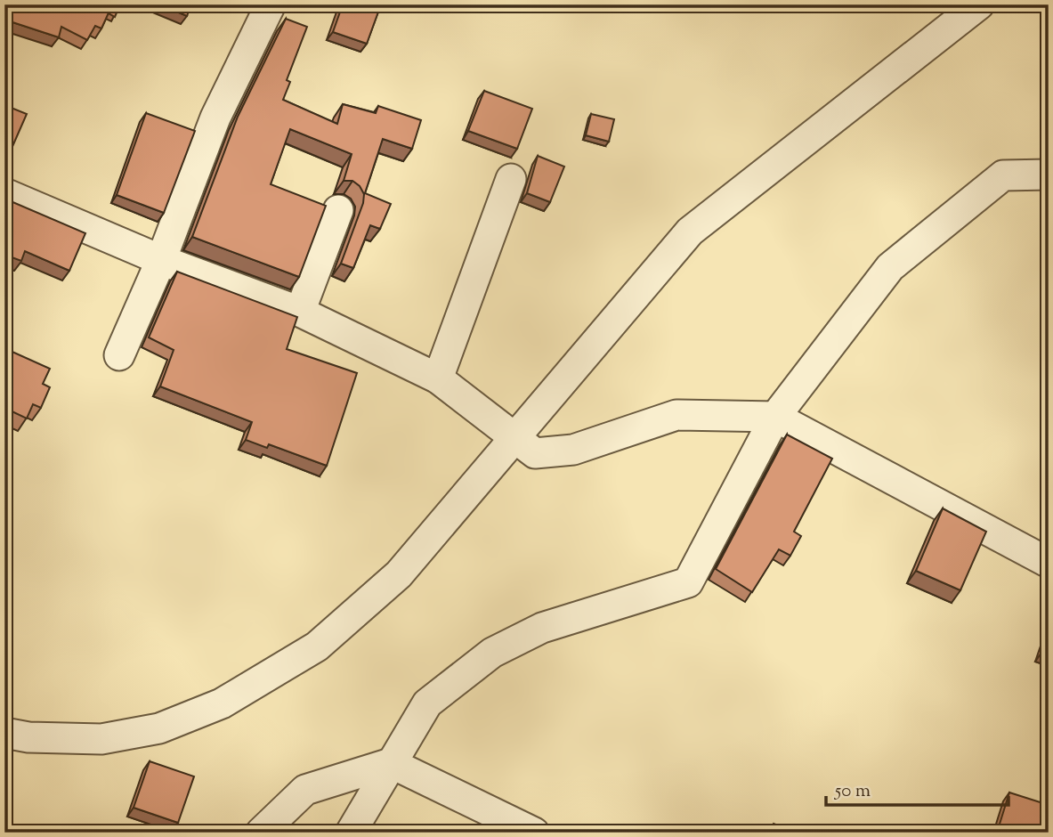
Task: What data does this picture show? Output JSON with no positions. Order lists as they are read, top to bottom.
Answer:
{
  "scale_bar": "50 m"
}
